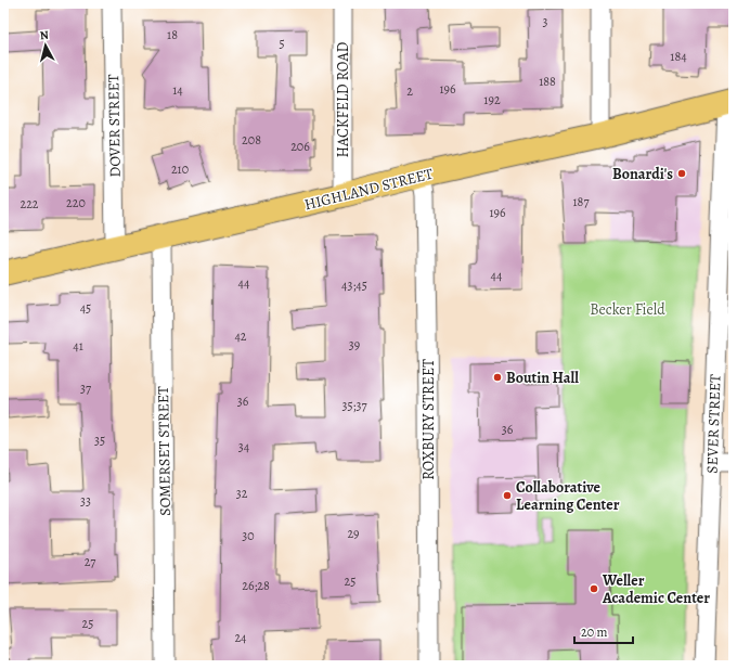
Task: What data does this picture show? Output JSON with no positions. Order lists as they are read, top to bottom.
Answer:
{
  "streets": {
    "highway": ["HIGHLAND STREET"],
    "street": [
      "HACKFELD ROAD",
      "DOVER STREET",
      "ROXBURY STREET",
      "SEVER STREET",
      "SOMERSET STREET"
    ]
  },
  "crossings": [
    ["HACKFELD ROAD", "HIGHLAND STREET"],
    ["DOVER STREET", "HIGHLAND STREET"],
    ["HIGHLAND STREET", "ROXBURY STREET"],
    ["HIGHLAND STREET", "SEVER STREET"],
    ["HIGHLAND STREET", "SOMERSET STREET"]
  ],
  "parks": ["Becker Field"],
  "places": [
    "Bonardi's",
    "Boutin Hall",
    "Collaborative Learning Center",
    "Weller Academic Center"
  ],
  "house_numbers": [
    "3",
    "18",
    "5",
    "184",
    "188",
    "196",
    "14",
    "2",
    "192",
    "208",
    "206",
    "210",
    "187",
    "220",
    "222",
    "196",
    "44",
    "44",
    "43;45",
    "45",
    "42",
    "39",
    "41",
    "37",
    "36",
    "35;37",
    "36",
    "35",
    "34",
    "32",
    "33",
    "29",
    "30",
    "27",
    "25",
    "26;28",
    "25",
    "24"
  ],
  "scale_bar": "20 m",
  "north": "top"
}
